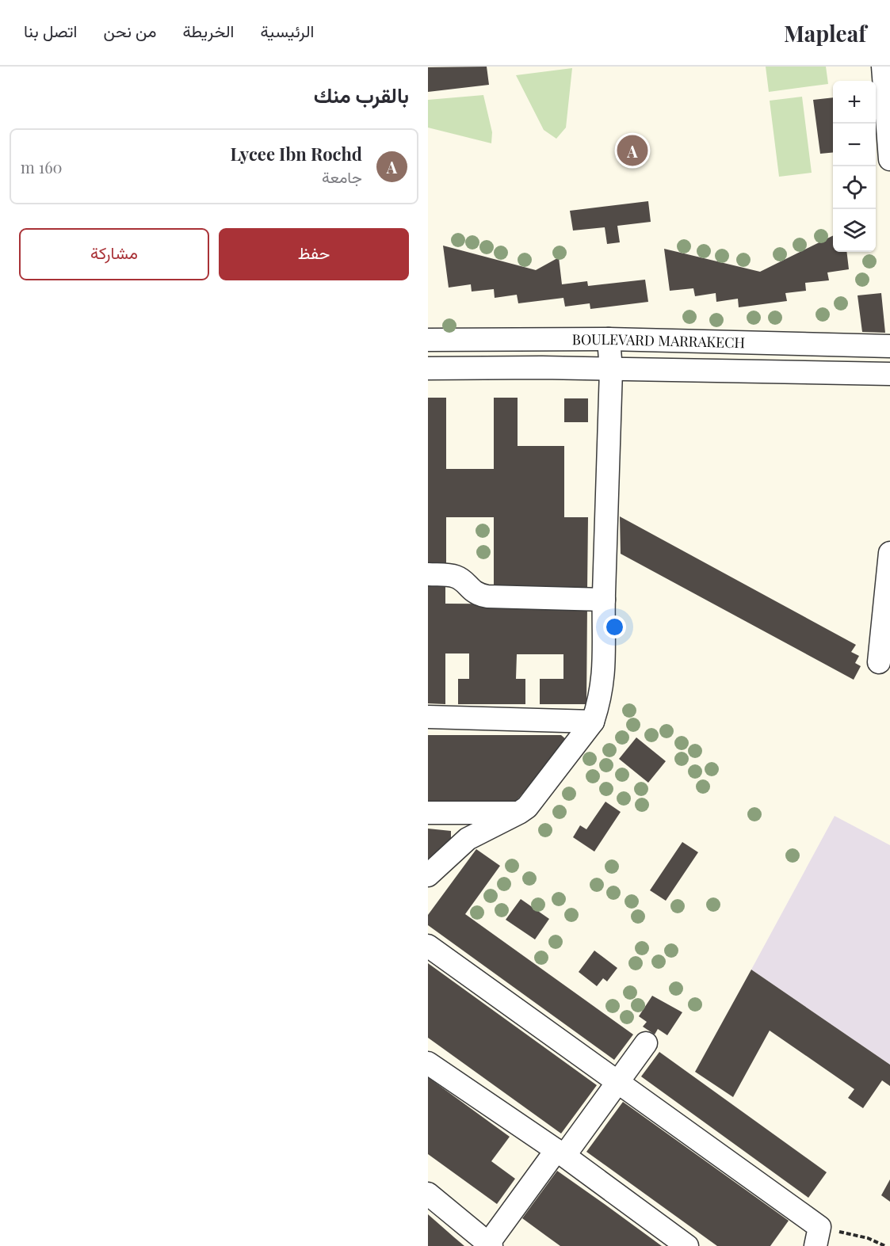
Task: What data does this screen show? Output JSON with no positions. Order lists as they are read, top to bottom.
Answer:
{
  "streets": {
    "street": ["BOULEVARD MARRAKECH"]
  },
  "page": {
    "header": "Mapleaf",
    "nav": [
      "الرئيسية",
      "الخريطة",
      "من نحن",
      "اتصل بنا"
    ],
    "heading": "بالقرب منك",
    "map_buttons": ["+", "−"],
    "list": [
      {
        "mark": "A",
        "name": "Lycee Ibn Rochd",
        "note": "جامعة",
        "value": "160 m"
      }
    ],
    "pins": "A",
    "buttons": ["حفظ", "مشاركة"]
  }
}
